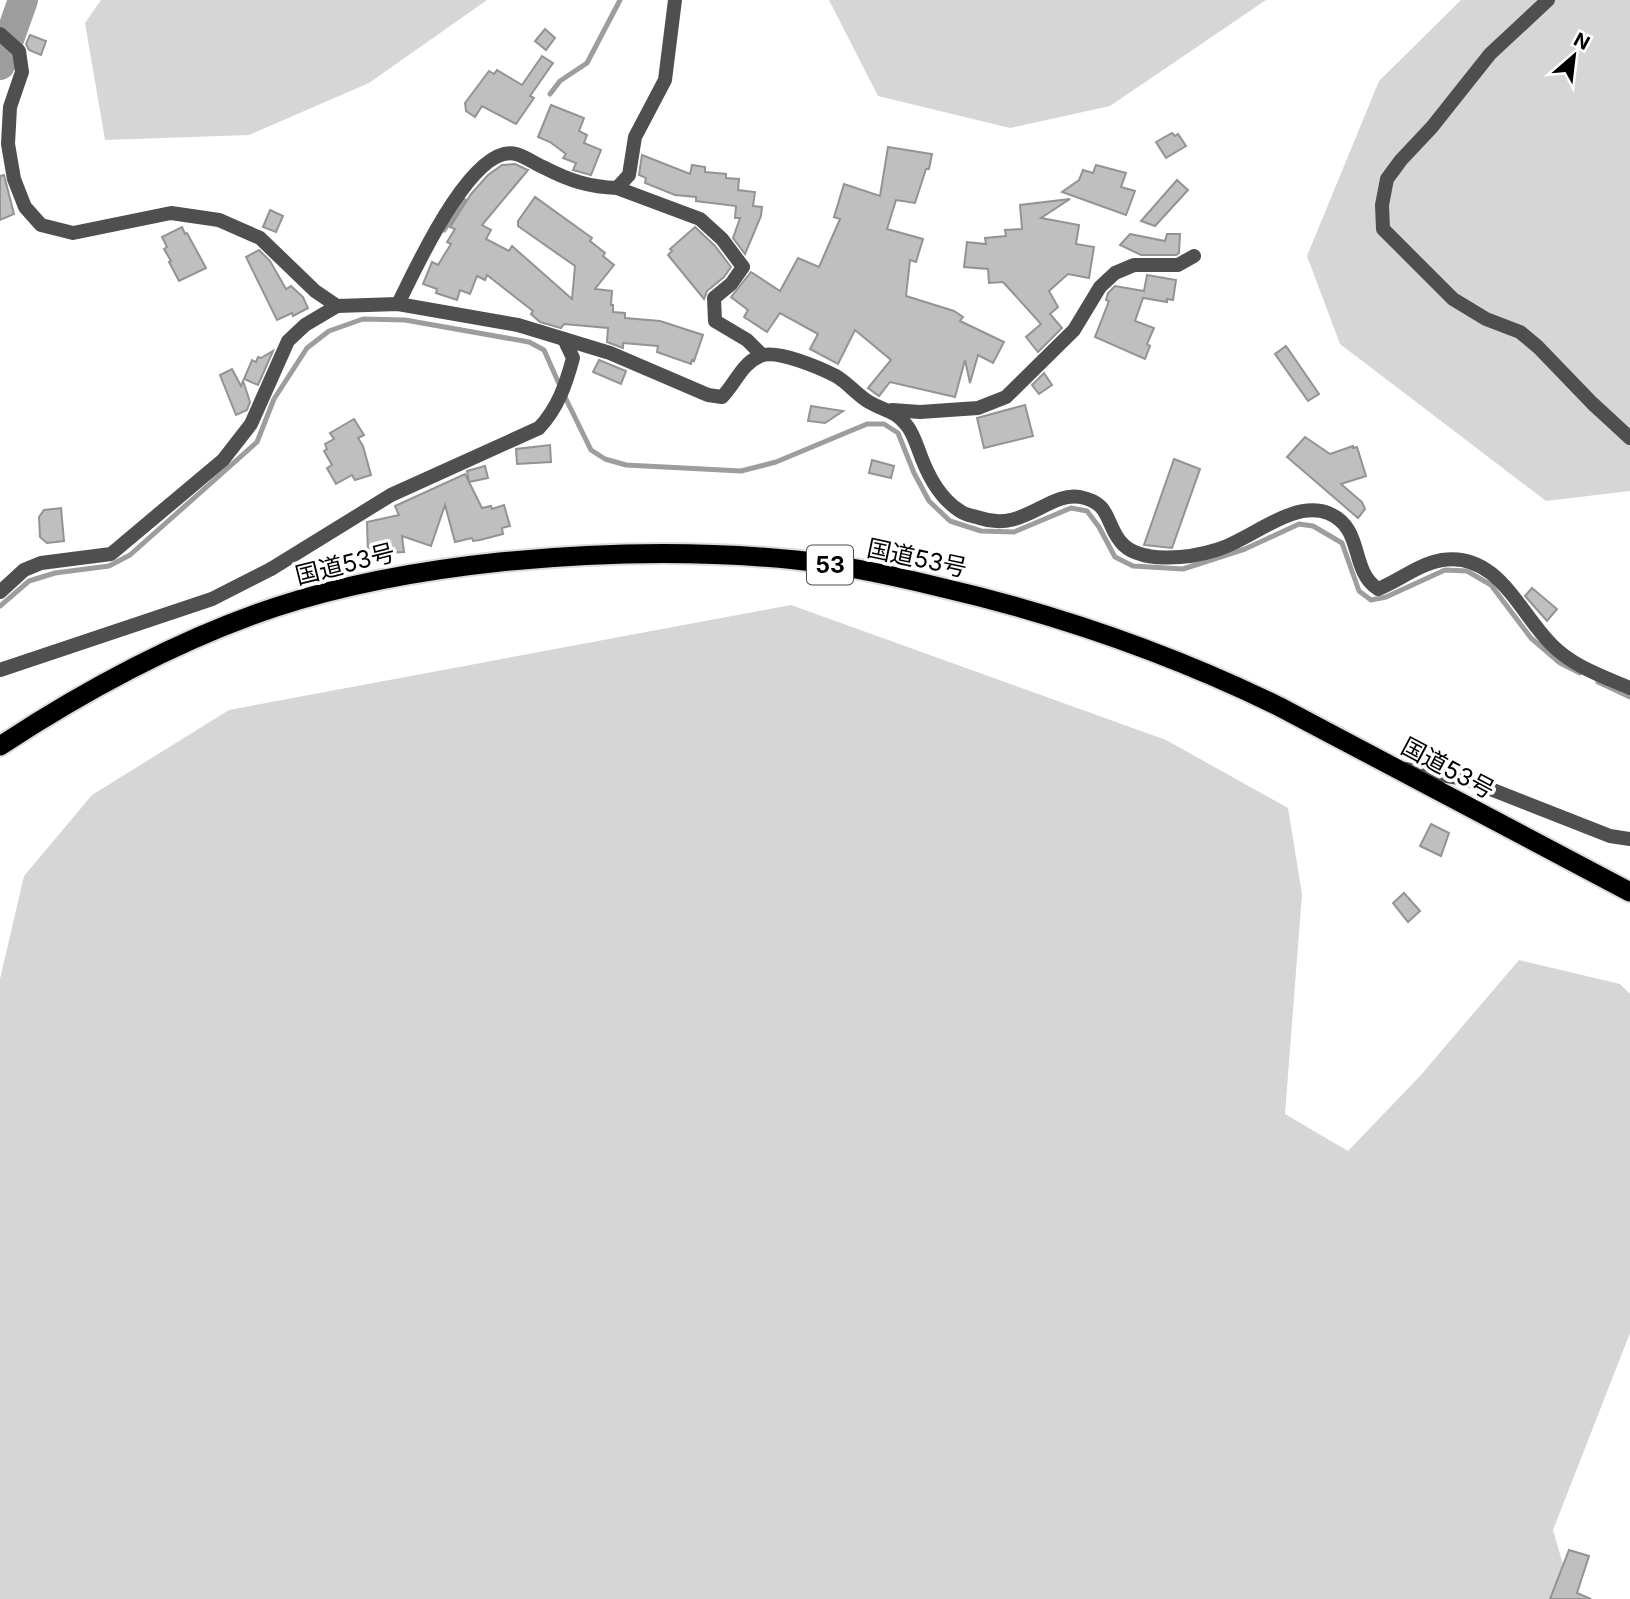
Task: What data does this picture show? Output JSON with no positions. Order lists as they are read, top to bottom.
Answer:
{
  "streets": {
    "highway": ["国道53号", "53"]
  },
  "north": "top right"
}
